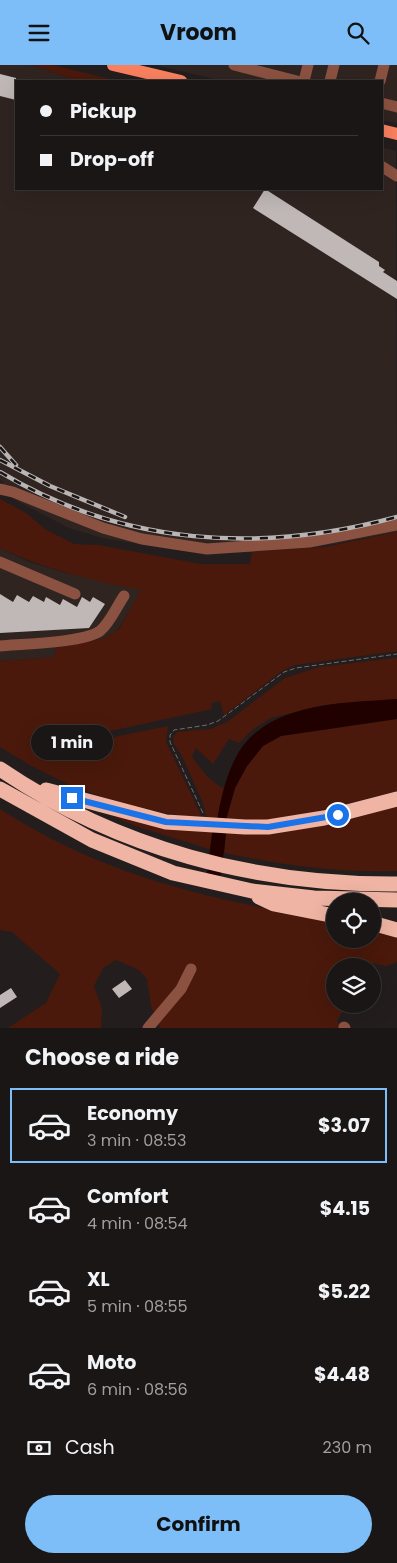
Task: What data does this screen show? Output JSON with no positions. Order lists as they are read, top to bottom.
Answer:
{
  "page": {
    "header": "Vroom",
    "banner": ["Pickup", "Drop-off"],
    "bubble": "1 min",
    "heading": "Choose a ride",
    "list": [
      {
        "name": "Economy",
        "note": "3 min · 08:53",
        "value": "$3.07"
      },
      {
        "name": "Comfort",
        "note": "4 min · 08:54",
        "value": "$4.15"
      },
      {
        "name": "XL",
        "note": "5 min · 08:55",
        "value": "$5.22"
      },
      {
        "name": "Moto",
        "note": "6 min · 08:56",
        "value": "$4.48"
      }
    ],
    "pay": ["Cash", "230 m"],
    "buttons": "Confirm"
  }
}
